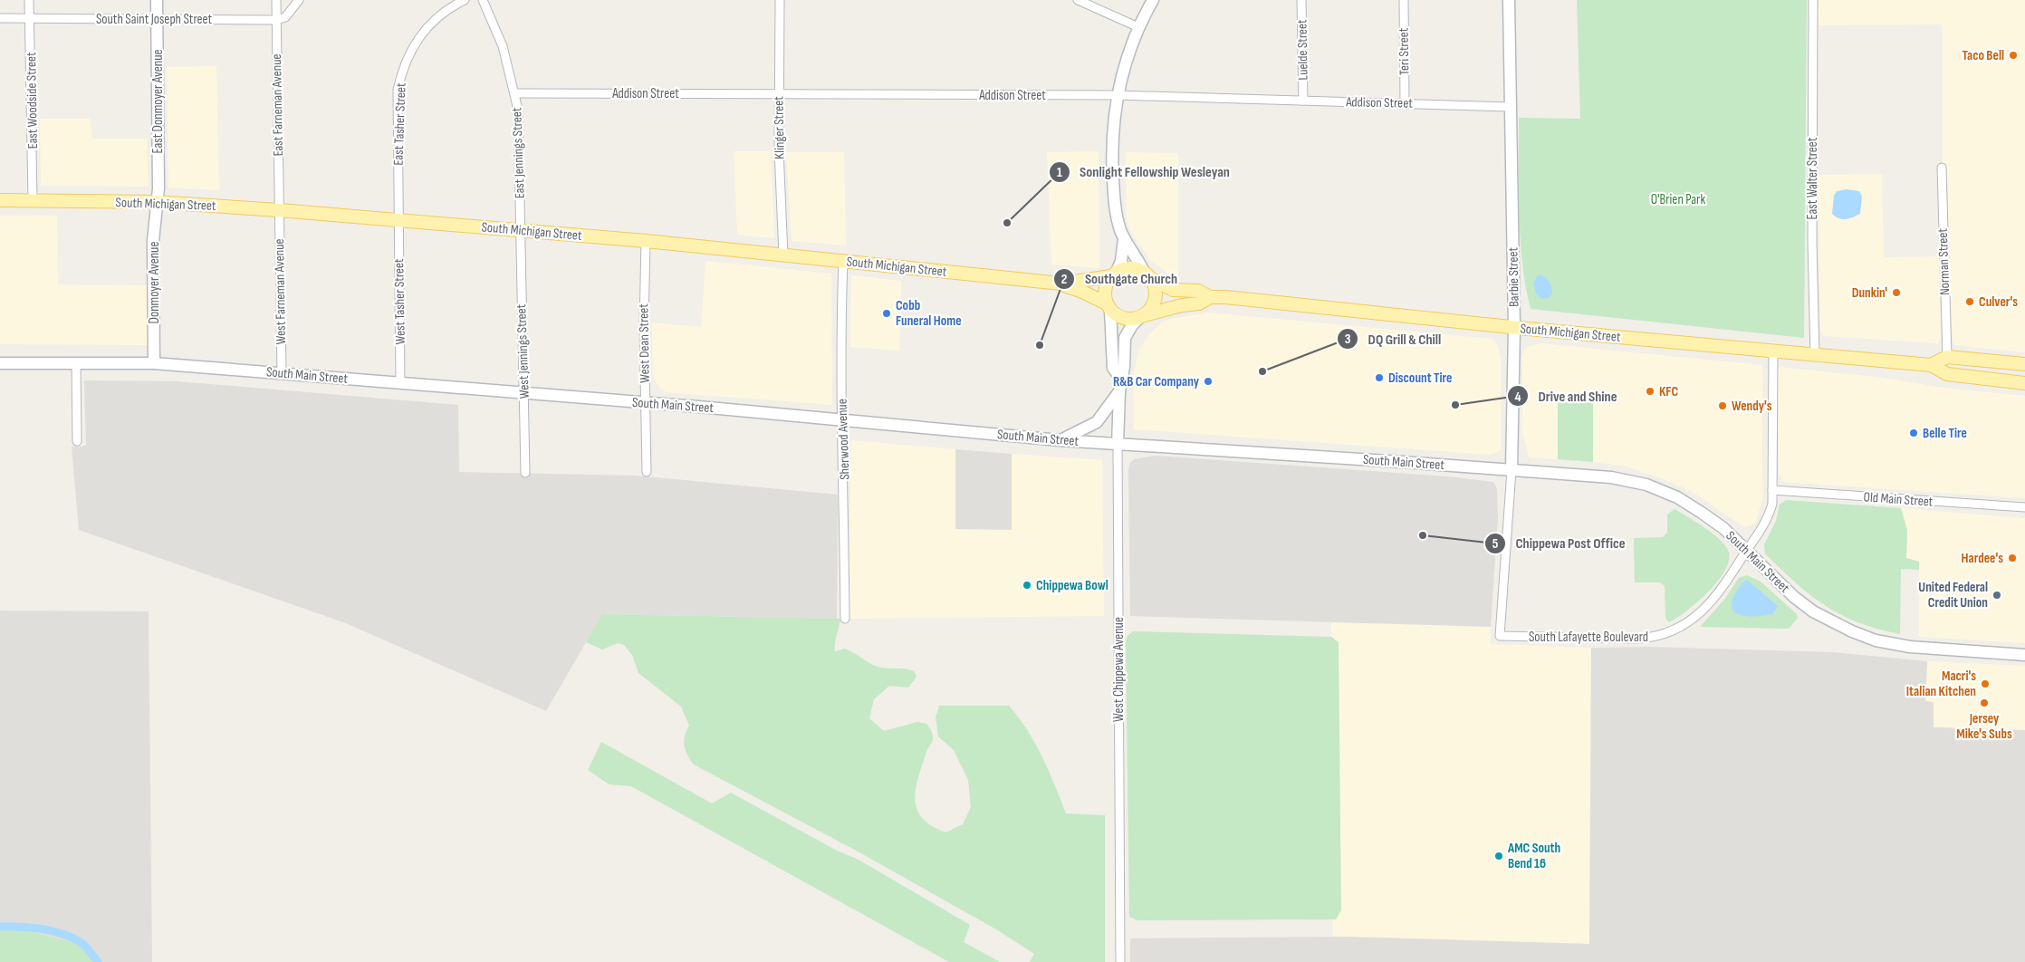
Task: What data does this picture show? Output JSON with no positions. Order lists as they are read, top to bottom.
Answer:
{
  "streets": {
    "main road": ["South Michigan Street"],
    "street": [
      "South Saint Joseph Street",
      "Luelde Street",
      "Teri Street",
      "Addison Street",
      "East Woodside Street",
      "East Donmoyer Avenue",
      "East Farneman Avenue",
      "East Tasher Street",
      "Klinger Street",
      "East Jennings Street",
      "East Walter Street",
      "Norman Street",
      "Barbie Street",
      "Donmoyer Avenue",
      "West Farneman Avenue",
      "West Tasher Street",
      "West Dean Street",
      "West Jennings Street",
      "South Main Street",
      "Sherwood Avenue",
      "Old Main Street",
      "South Lafayette Boulevard",
      "West Chippewa Avenue"
    ]
  },
  "crossings": [
    ["South Saint Joseph Street", "East Woodside Street"],
    ["South Saint Joseph Street", "East Donmoyer Avenue"],
    ["South Saint Joseph Street", "East Farneman Avenue"],
    ["Luelde Street", "Addison Street"],
    ["Teri Street", "Addison Street"],
    ["Addison Street", "Klinger Street"],
    ["Addison Street", "East Jennings Street"],
    ["Addison Street", "Barbie Street"],
    ["East Woodside Street", "South Michigan Street"],
    ["East Donmoyer Avenue", "South Michigan Street"],
    ["East Donmoyer Avenue", "Donmoyer Avenue"],
    ["East Farneman Avenue", "South Michigan Street"],
    ["East Farneman Avenue", "West Farneman Avenue"],
    ["East Tasher Street", "South Michigan Street"],
    ["East Tasher Street", "West Tasher Street"],
    ["Klinger Street", "South Michigan Street"],
    ["East Jennings Street", "South Michigan Street"],
    ["East Jennings Street", "West Jennings Street"],
    ["East Walter Street", "South Michigan Street"],
    ["South Michigan Street", "Barbie Street"],
    ["South Michigan Street", "Donmoyer Avenue"],
    ["South Michigan Street", "West Farneman Avenue"],
    ["South Michigan Street", "West Tasher Street"],
    ["South Michigan Street", "West Dean Street"],
    ["South Michigan Street", "West Jennings Street"],
    ["South Michigan Street", "Sherwood Avenue"],
    ["South Michigan Street", "South Lafayette Boulevard"],
    ["South Michigan Street", "West Chippewa Avenue"],
    ["Barbie Street", "South Main Street"],
    ["Barbie Street", "South Lafayette Boulevard"],
    ["Donmoyer Avenue", "South Main Street"],
    ["West Farneman Avenue", "South Main Street"],
    ["West Tasher Street", "South Main Street"],
    ["West Dean Street", "South Main Street"],
    ["West Jennings Street", "South Main Street"],
    ["South Main Street", "Sherwood Avenue"],
    ["South Main Street", "South Lafayette Boulevard"],
    ["South Main Street", "West Chippewa Avenue"],
    ["Old Main Street", "South Lafayette Boulevard"]
  ],
  "parks": ["O'Brien Park"],
  "places": [
    "Taco Bell",
    "Sonlight Fellowship Wesleyan",
    "Dunkin'",
    "Culver's",
    "Cobb Funeral Home",
    "Southgate Church",
    "DQ Grill & Chill",
    "Discount Tire",
    "R&B Car Company",
    "KFC",
    "Drive and Shine",
    "Wendy's",
    "Belle Tire",
    "Chippewa Post Office",
    "Hardee's",
    "Chippewa Bowl",
    "United Federal Credit Union",
    "Macri's Italian Kitchen",
    "Jersey Mike's Subs",
    "AMC South Bend 16"
  ]
}
